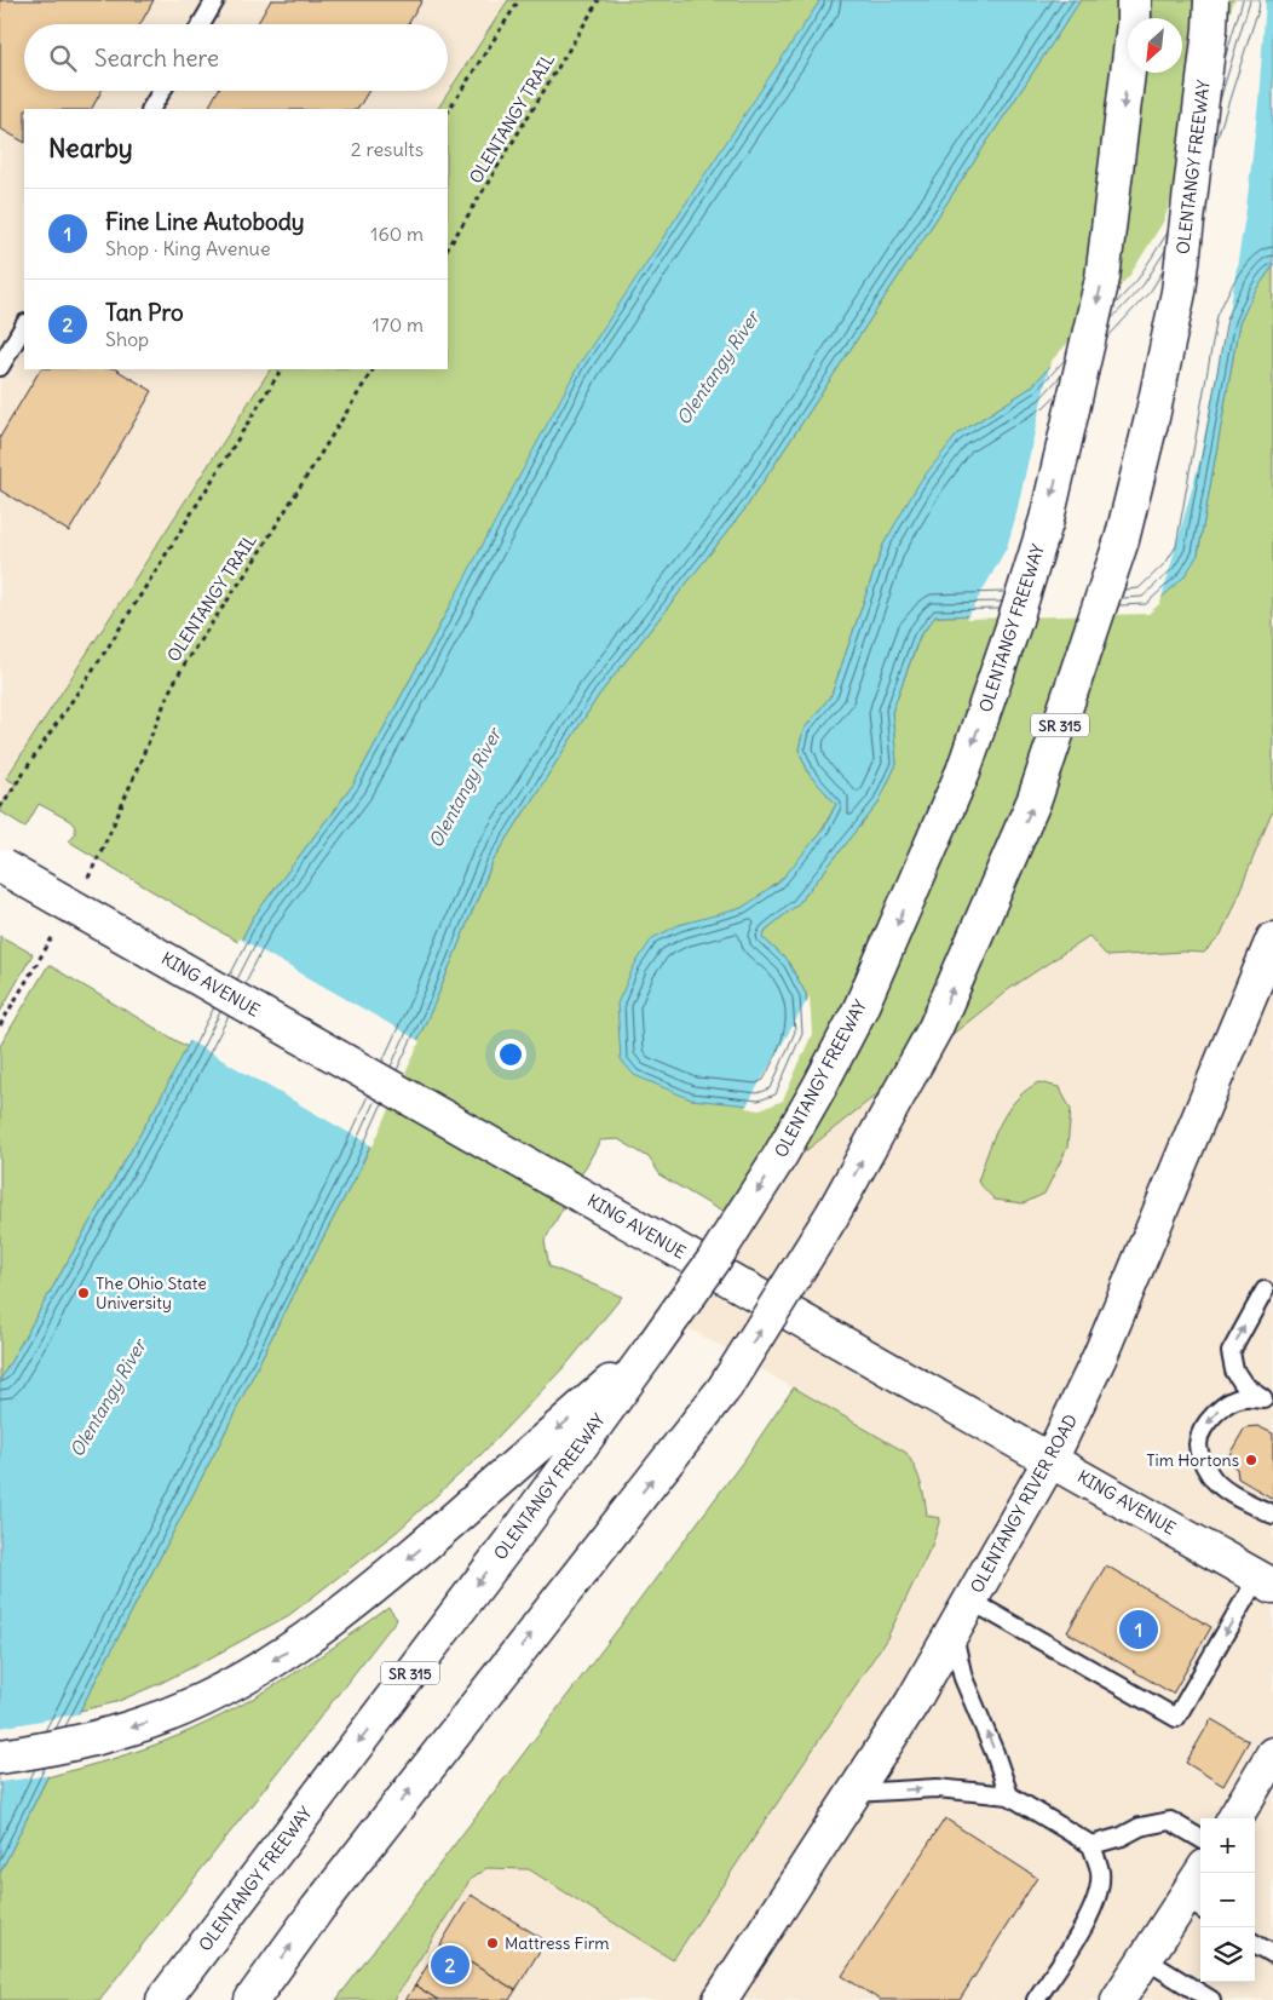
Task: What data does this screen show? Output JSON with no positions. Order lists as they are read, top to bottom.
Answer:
{
  "streets": {
    "main road": [
      "OLENTANGY FREEWAY",
      "SR 315",
      "KING AVENUE",
      "OLENTANGY RIVER ROAD"
    ],
    "path": ["OLENTANGY TRAIL"]
  },
  "crossings": [
    ["KING AVENUE", "OLENTANGY RIVER ROAD"]
  ],
  "water": ["Olentangy River"],
  "places": ["The Ohio State University", "Tim Hortons", "Mattress Firm"],
  "north": "bottom left",
  "page": {
    "search": "Search here",
    "heading": ["Nearby", "2 results"],
    "list": [
      {
        "mark": "1",
        "name": "Fine Line Autobody",
        "note": "Shop · King Avenue",
        "value": "160 m"
      },
      {
        "mark": "2",
        "name": "Tan Pro",
        "note": "Shop",
        "value": "170 m"
      }
    ],
    "pins": ["1", "2"],
    "map_buttons": ["+", "−"]
  }
}
